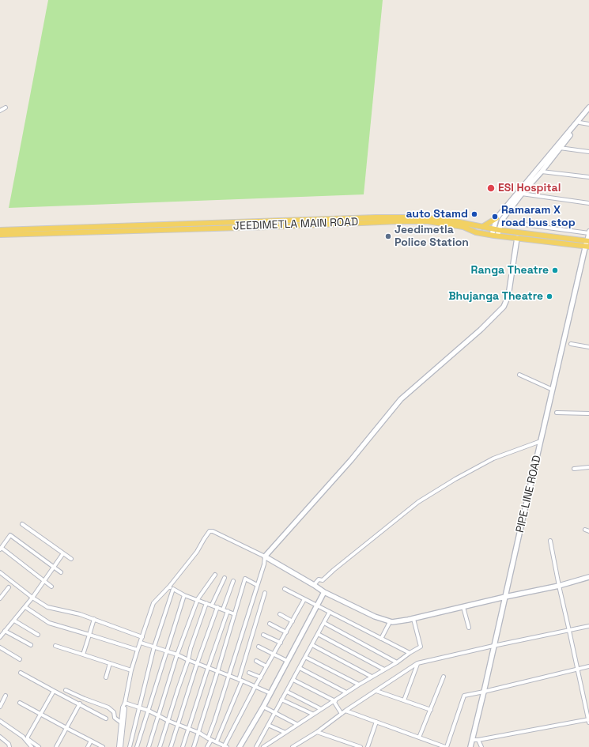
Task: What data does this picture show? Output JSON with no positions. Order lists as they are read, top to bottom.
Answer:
{
  "streets": {
    "main road": ["JEEDIMETLA MAIN ROAD"],
    "street": ["PIPE LINE ROAD"]
  },
  "crossings": [
    ["JEEDIMETLA MAIN ROAD", "PIPE LINE ROAD"]
  ],
  "places": [
    "ESI Hospital",
    "auto Stamd",
    "Ramaram X road bus stop",
    "Jeedimetla Police Station",
    "Ranga Theatre",
    "Bhujanga Theatre"
  ]
}
